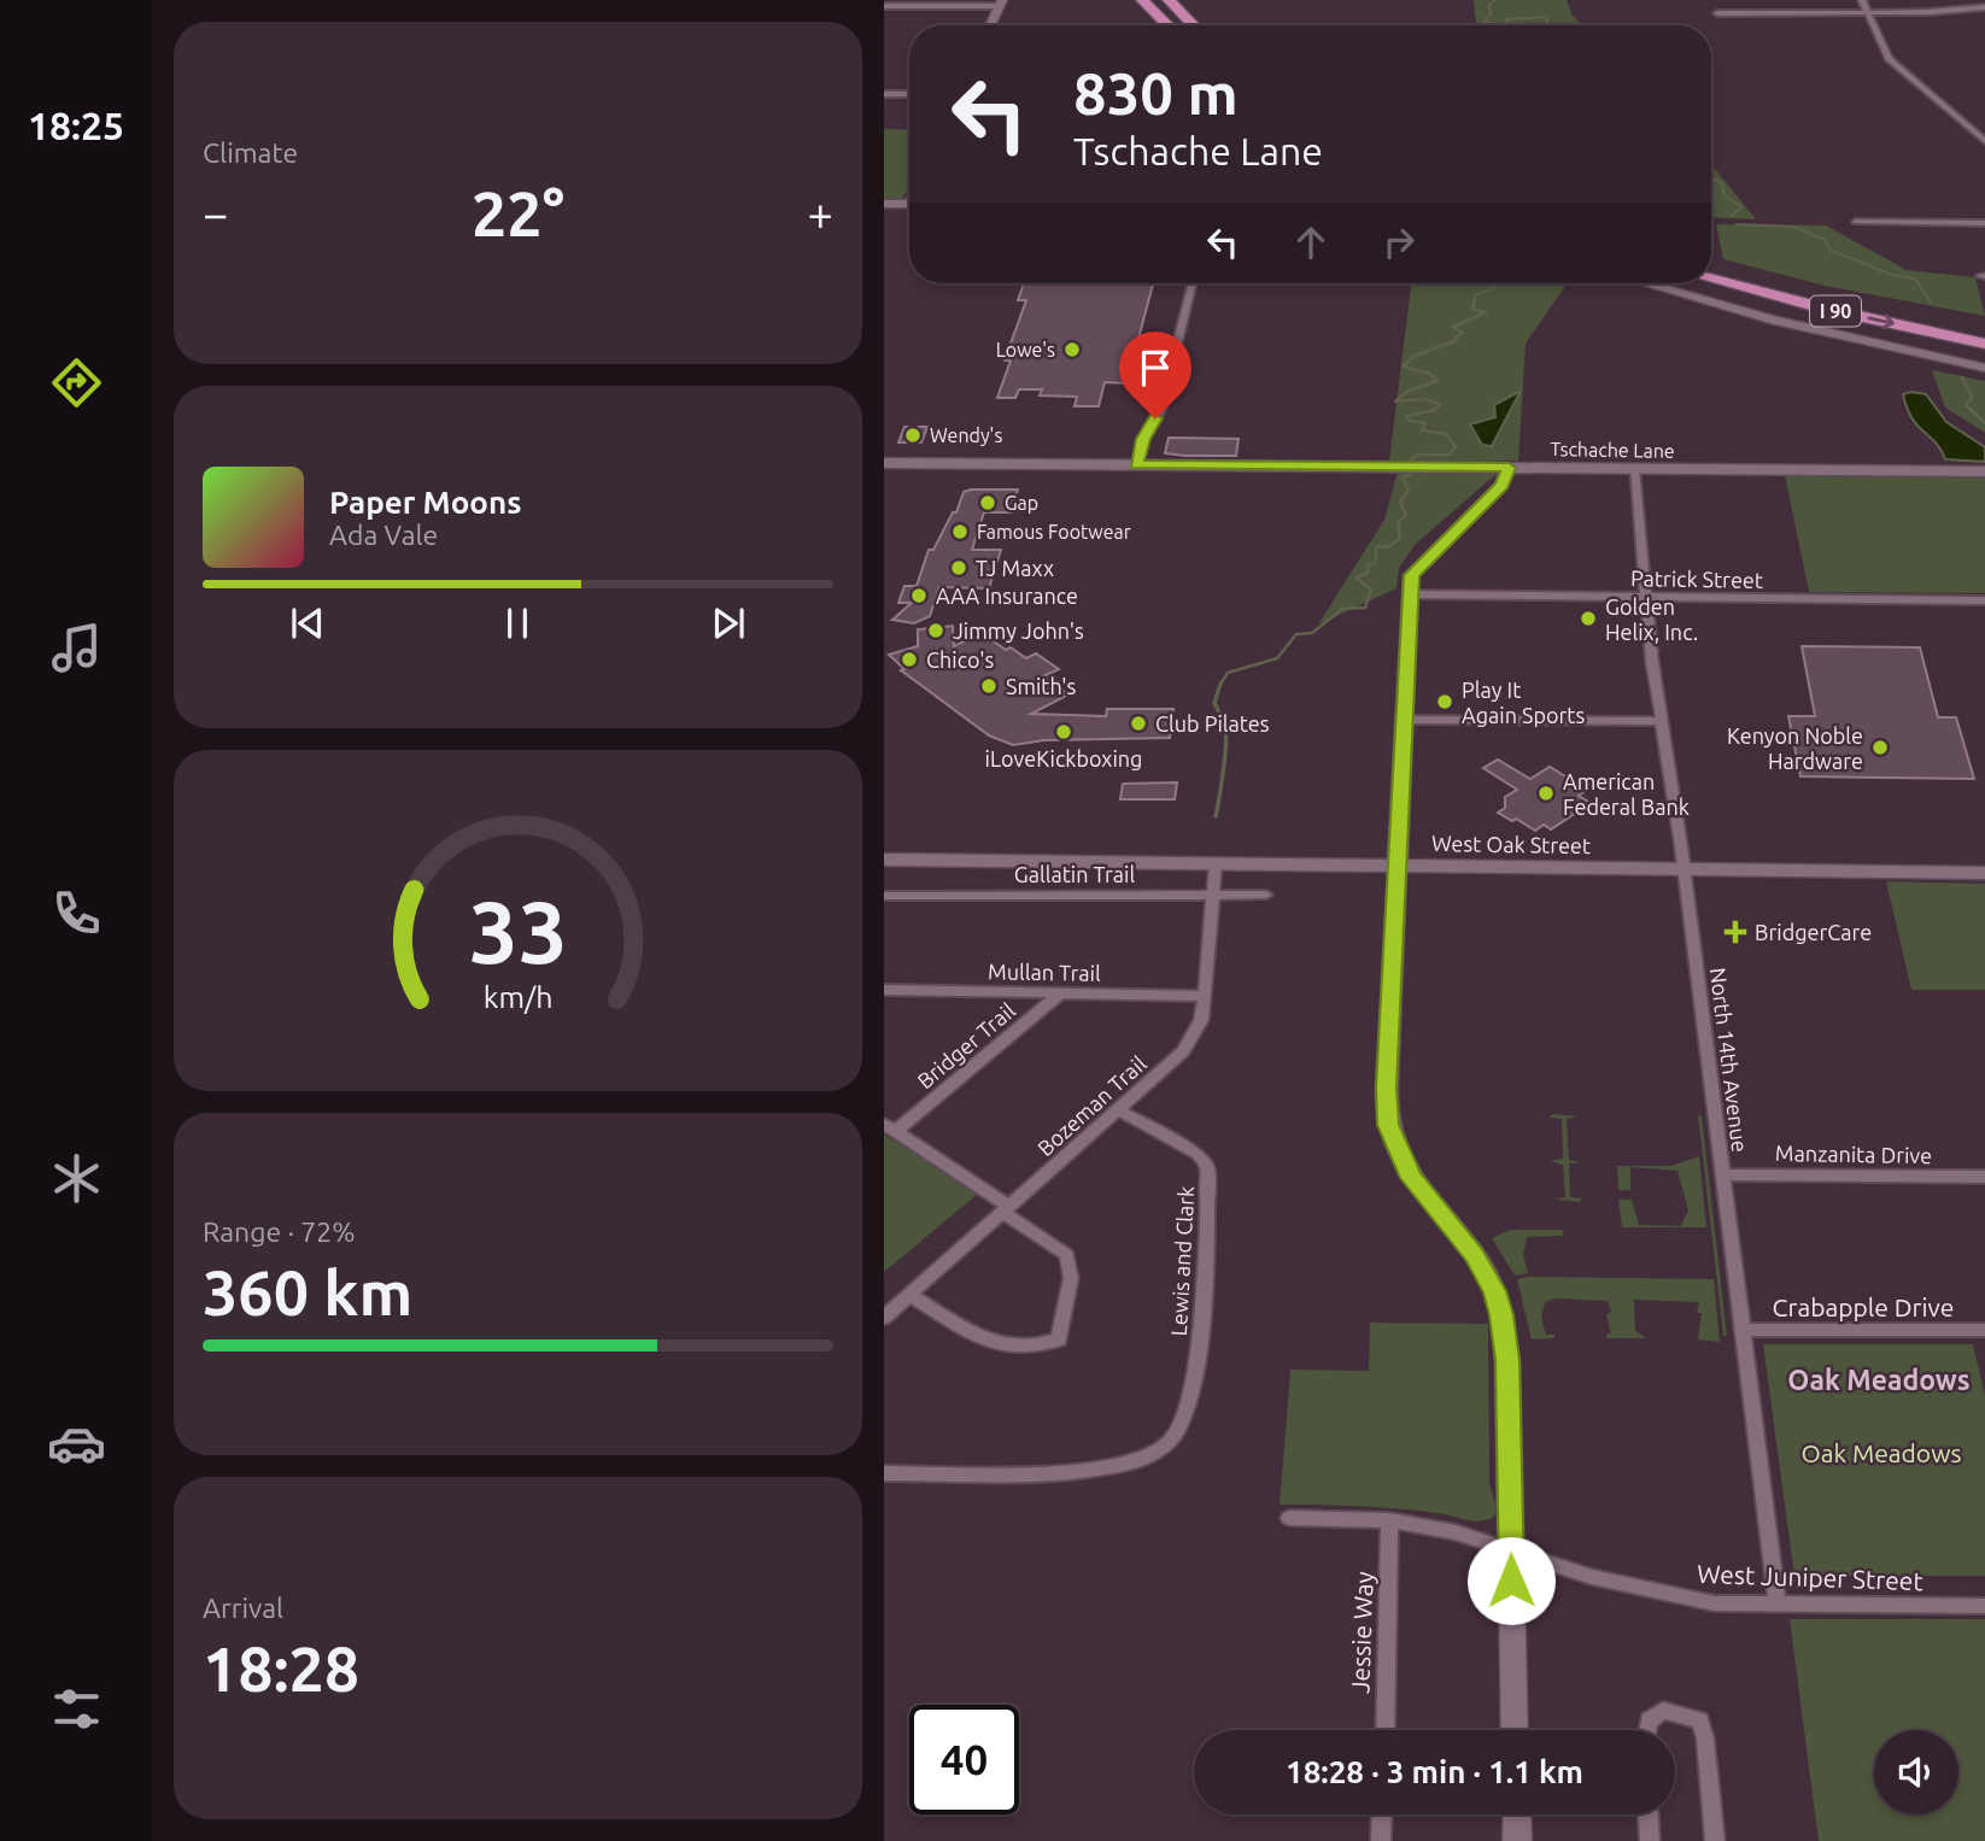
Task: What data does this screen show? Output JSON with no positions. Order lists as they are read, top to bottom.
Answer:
{
  "streets": {
    "highway": ["I 90"],
    "street": [
      "Tschache Lane",
      "Patrick Street",
      "West Oak Street",
      "Gallatin Trail",
      "Mullan Trail",
      "Bridger Trail",
      "North 14th Avenue",
      "Bozeman Trail",
      "Manzanita Drive",
      "Lewis and Clark",
      "Crabapple Drive",
      "West Juniper Street",
      "Jessie Way"
    ]
  },
  "crossings": [
    ["Tschache Lane", "North 14th Avenue"],
    ["Patrick Street", "North 14th Avenue"],
    ["West Oak Street", "North 14th Avenue"],
    ["West Oak Street", "Bozeman Trail"],
    ["Gallatin Trail", "Bozeman Trail"],
    ["Mullan Trail", "Bridger Trail"],
    ["Mullan Trail", "Bozeman Trail"],
    ["North 14th Avenue", "Manzanita Drive"],
    ["North 14th Avenue", "Crabapple Drive"],
    ["North 14th Avenue", "West Juniper Street"],
    ["Bozeman Trail", "Lewis and Clark"],
    ["West Juniper Street", "Jessie Way"]
  ],
  "districts": ["Oak Meadows"],
  "parks": ["Oak Meadows"],
  "places": {
    "other": [
      "Lowe's",
      "Wendy's",
      "Gap",
      "Famous Footwear",
      "TJ Maxx",
      "AAA Insurance",
      "Golden Helix, Inc.",
      "Jimmy John's",
      "Chico's",
      "Smith's",
      "Play It Again Sports",
      "Club Pilates",
      "iLoveKickboxing",
      "Kenyon Noble Hardware",
      "American Federal Bank"
    ],
    "health": ["BridgerCare"]
  },
  "page": {
    "tabs": "18:25",
    "tile": [
      "Climate",
      ["Range · 72%", "360 km"],
      ["Arrival", "18:28"]
    ],
    "turn": ["830 m", "Tschache Lane"],
    "heat": ["−", "22°", "+"],
    "song": ["Paper Moons", "Ada Vale"],
    "limit": "40",
    "trip": "18:28 · 3 min · 1.1 km",
    "gauge": ["33", "km/h"]
  }
}
